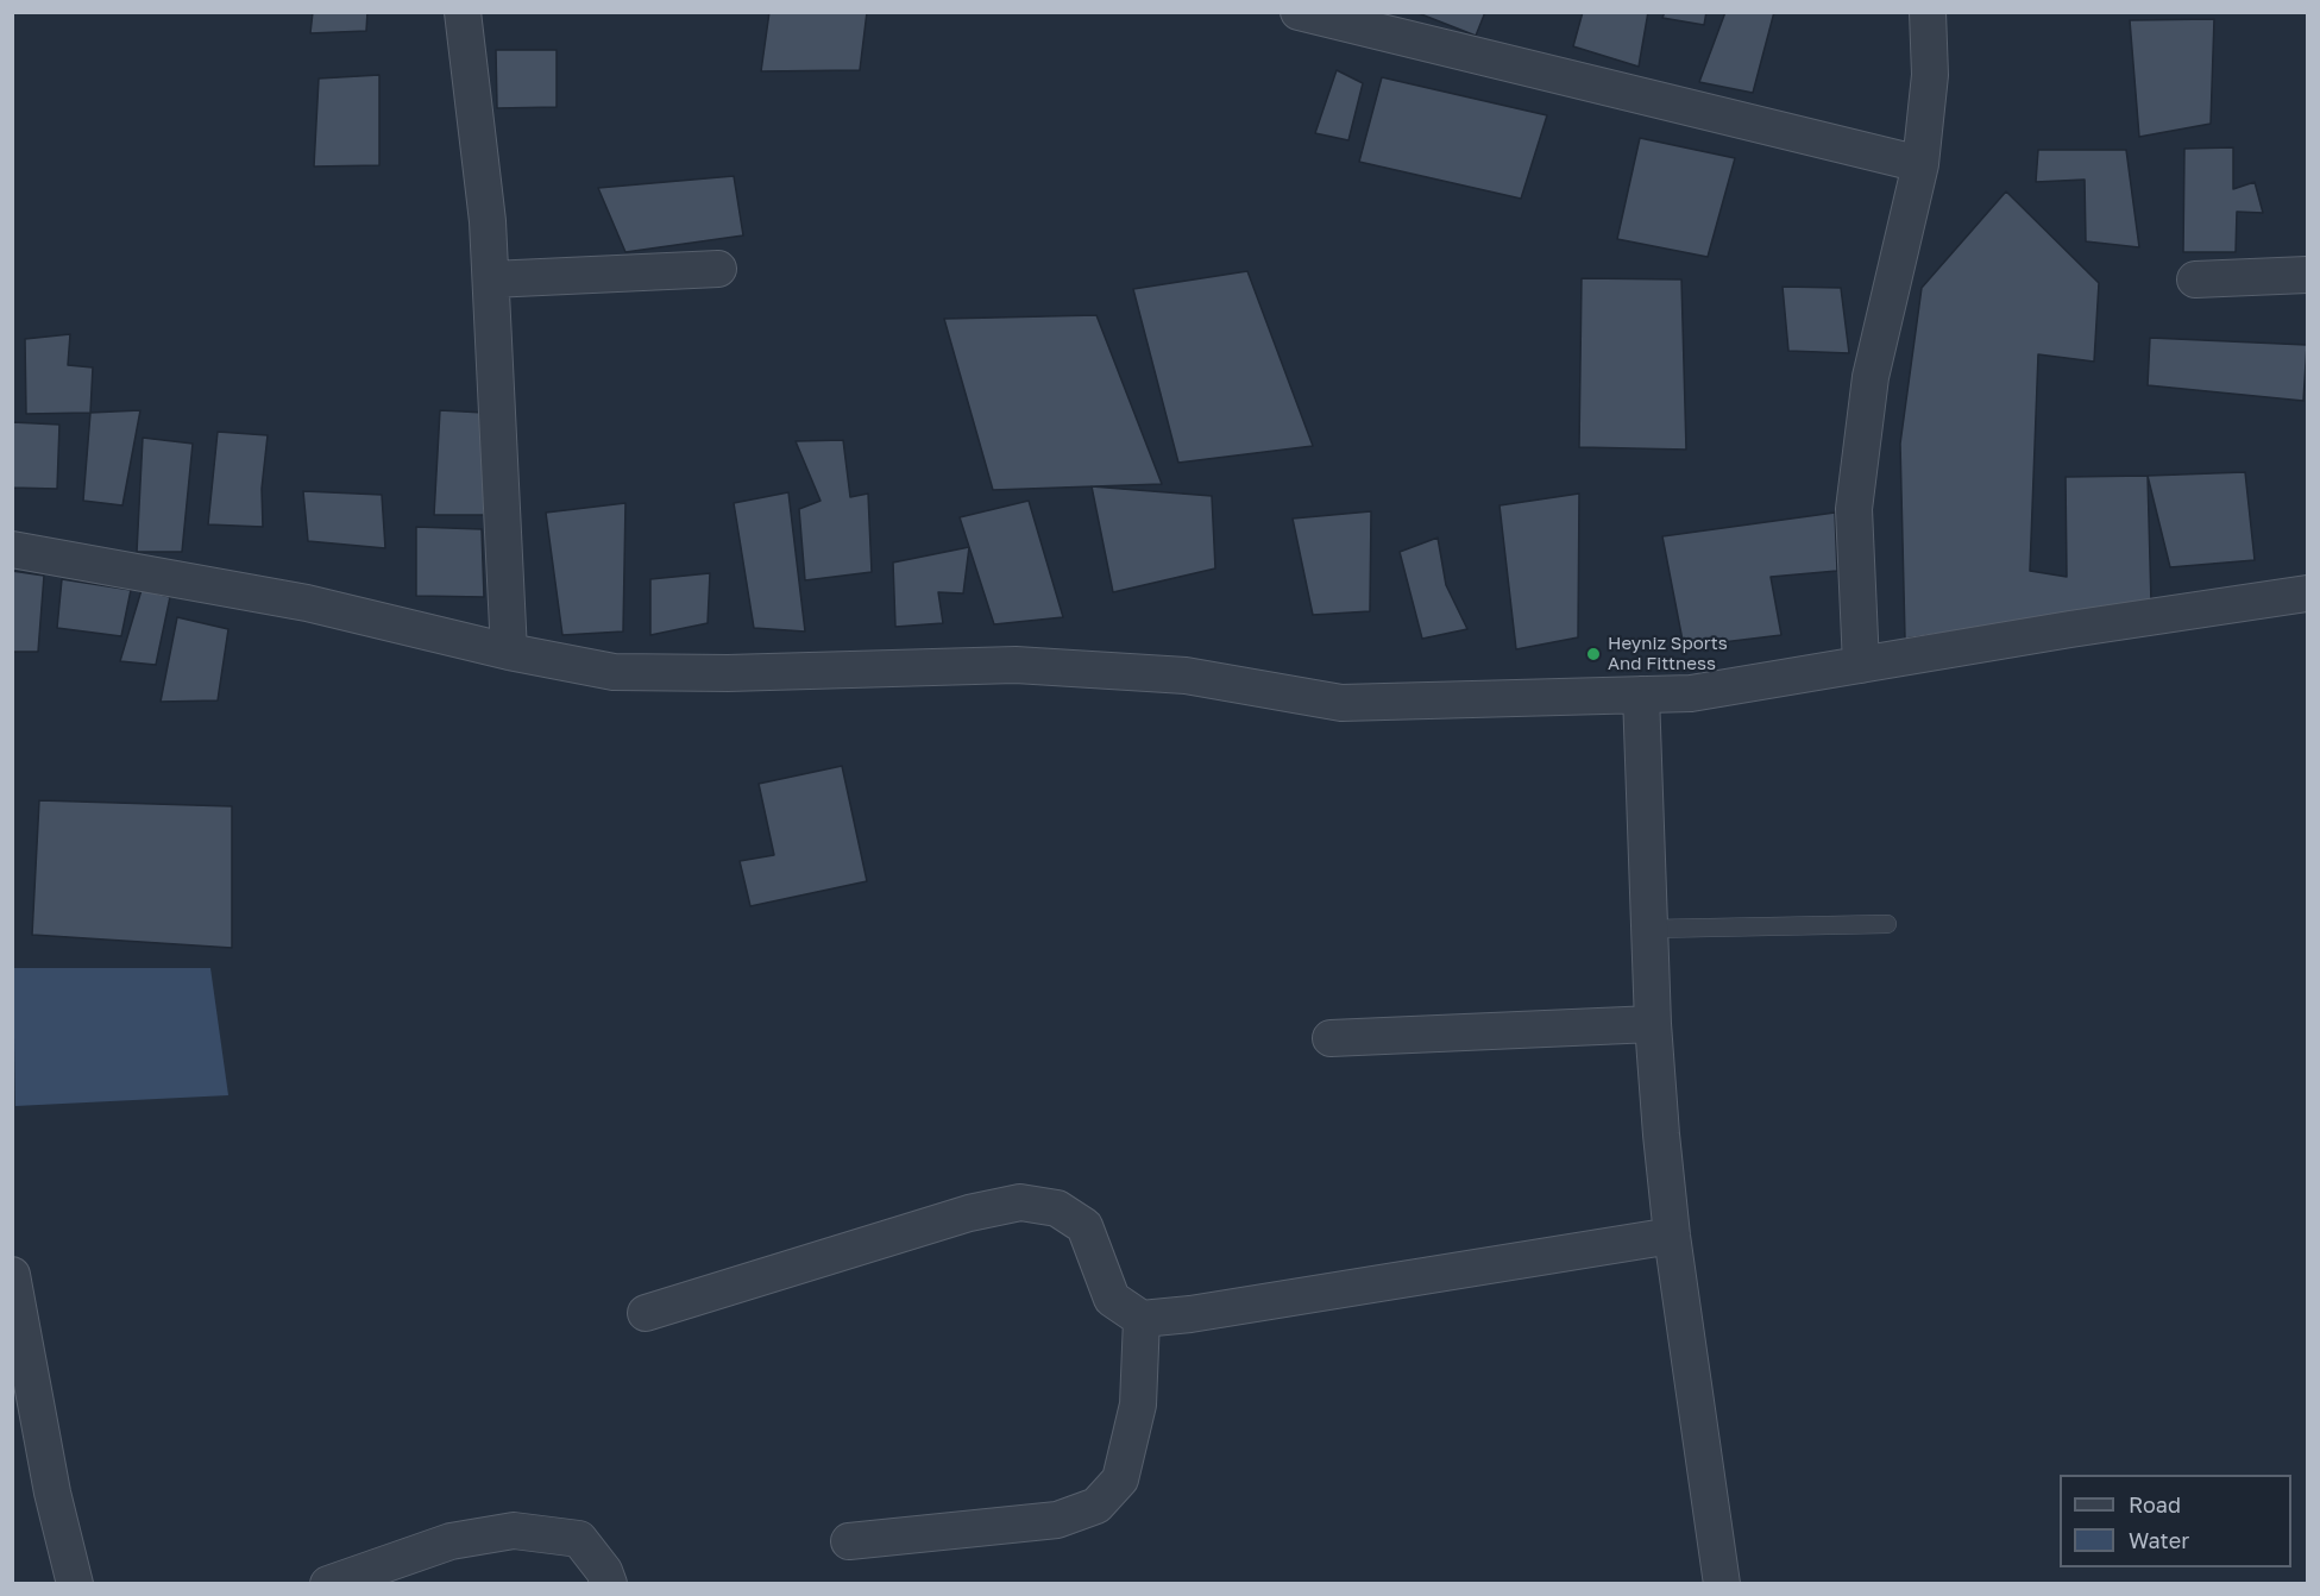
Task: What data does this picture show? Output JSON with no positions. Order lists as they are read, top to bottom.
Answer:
{
  "places": ["Heyniz Sports And Fittness"],
  "legend": ["Road", "Water"]
}
